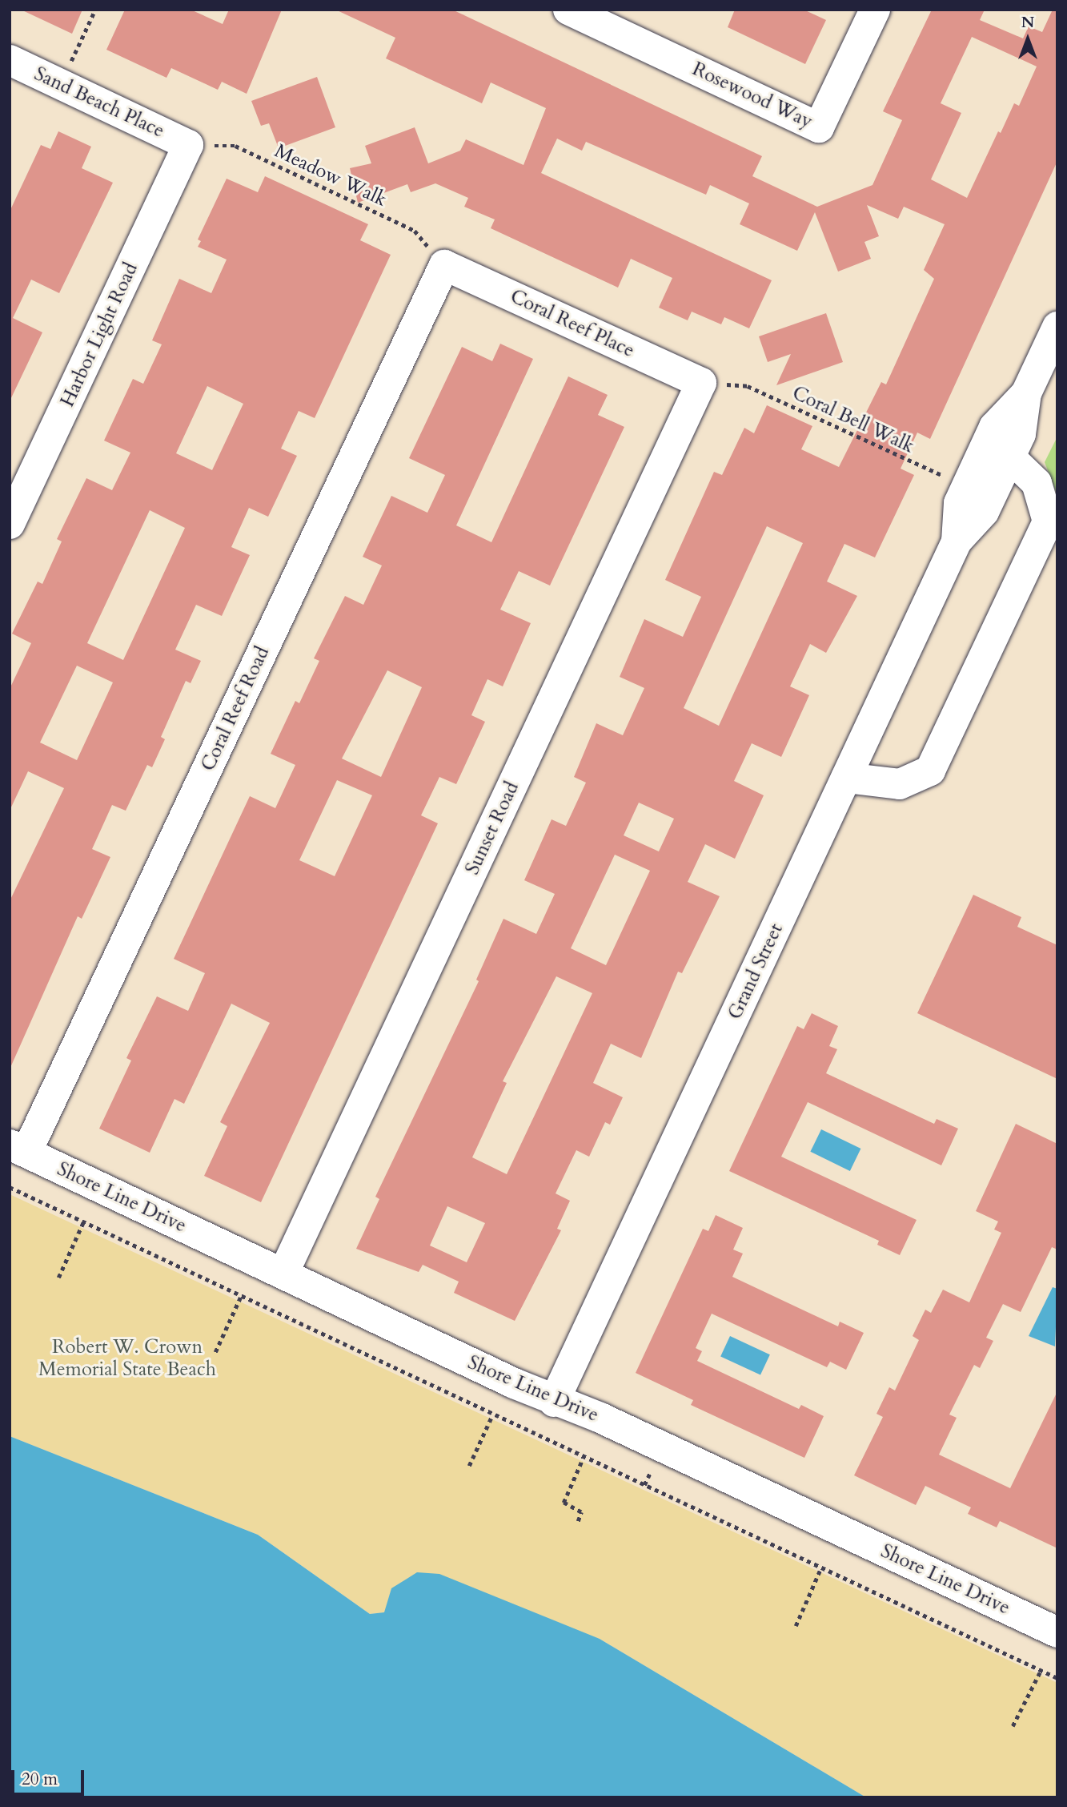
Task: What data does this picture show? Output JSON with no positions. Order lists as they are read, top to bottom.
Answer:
{
  "streets": {
    "street": [
      "Rosewood Way",
      "Sand Beach Place",
      "Coral Reef Place",
      "Harbor Light Road",
      "Coral Reef Road",
      "Sunset Road",
      "Grand Street",
      "Shore Line Drive"
    ],
    "path": ["Meadow Walk", "Coral Bell Walk"]
  },
  "crossings": [
    ["Sand Beach Place", "Meadow Walk"],
    ["Sand Beach Place", "Harbor Light Road"],
    ["Meadow Walk", "Coral Reef Place"],
    ["Meadow Walk", "Harbor Light Road"],
    ["Meadow Walk", "Coral Reef Road"],
    ["Coral Reef Place", "Coral Bell Walk"],
    ["Coral Reef Place", "Coral Reef Road"],
    ["Coral Reef Place", "Sunset Road"],
    ["Coral Bell Walk", "Sunset Road"],
    ["Coral Bell Walk", "Grand Street"],
    ["Coral Reef Road", "Shore Line Drive"],
    ["Sunset Road", "Shore Line Drive"],
    ["Grand Street", "Shore Line Drive"]
  ],
  "parks": ["Robert W. Crown Memorial State Beach"],
  "scale_bar": "20 m",
  "north": "top"
}
